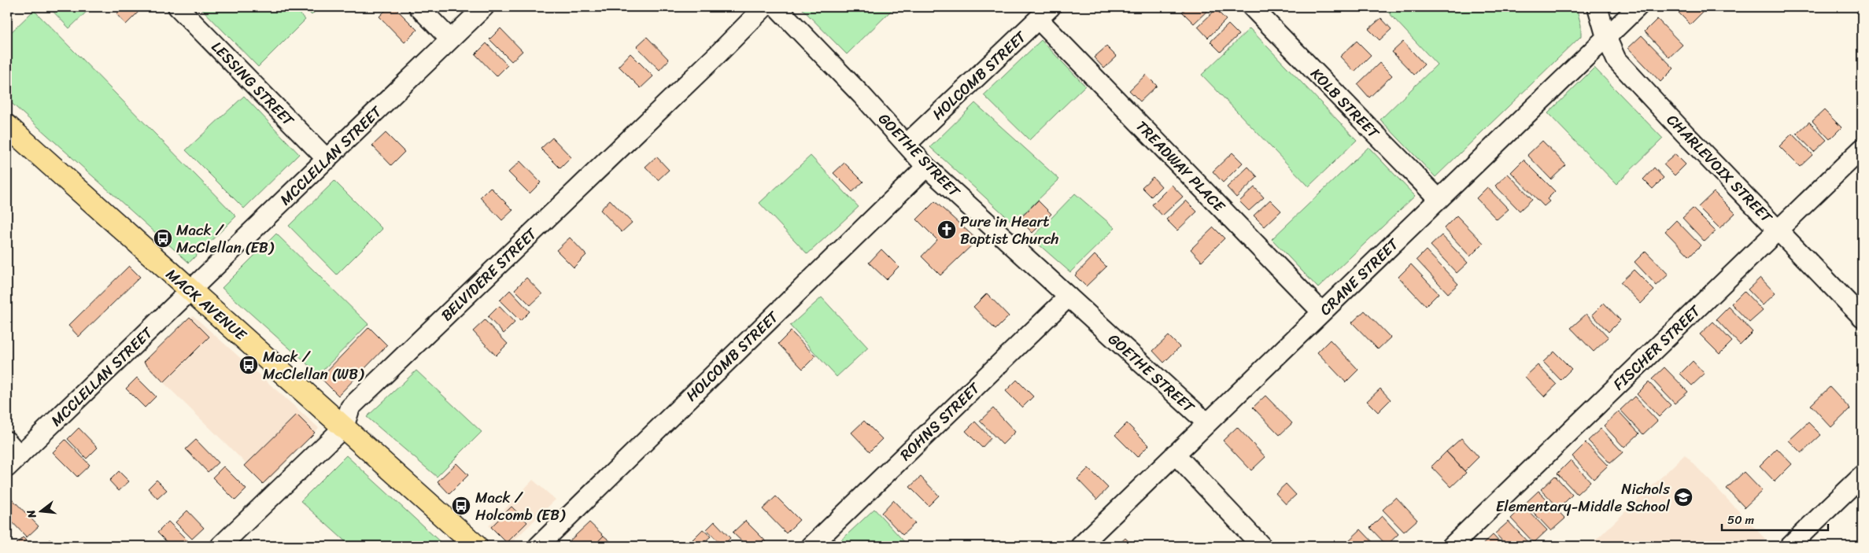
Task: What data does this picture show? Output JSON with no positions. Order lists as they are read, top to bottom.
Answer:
{
  "streets": {
    "main road": ["MACK AVENUE"],
    "street": [
      "HOLCOMB STREET",
      "LESSING STREET",
      "KOLB STREET",
      "GOETHE STREET",
      "MCCLELLAN STREET",
      "TREADWAY PLACE",
      "CHARLEVOIX STREET",
      "BELVIDERE STREET",
      "CRANE STREET",
      "FISCHER STREET",
      "ROHNS STREET"
    ]
  },
  "crossings": [
    ["HOLCOMB STREET", "GOETHE STREET"],
    ["HOLCOMB STREET", "TREADWAY PLACE"],
    ["LESSING STREET", "MCCLELLAN STREET"],
    ["KOLB STREET", "CRANE STREET"],
    ["GOETHE STREET", "CRANE STREET"],
    ["GOETHE STREET", "ROHNS STREET"],
    ["MCCLELLAN STREET", "MACK AVENUE"],
    ["TREADWAY PLACE", "CRANE STREET"],
    ["CHARLEVOIX STREET", "CRANE STREET"],
    ["CHARLEVOIX STREET", "FISCHER STREET"],
    ["BELVIDERE STREET", "MACK AVENUE"]
  ],
  "places": {
    "church": ["Pure in Heart Baptist Church"],
    "bus stop": ["Mack / McClellan (EB)", "Mack / McClellan (WB)", "Mack / Holcomb (EB)"],
    "school or university": ["Nichols Elementary-Middle School"]
  },
  "scale_bar": "50 m",
  "north": "left"
}
